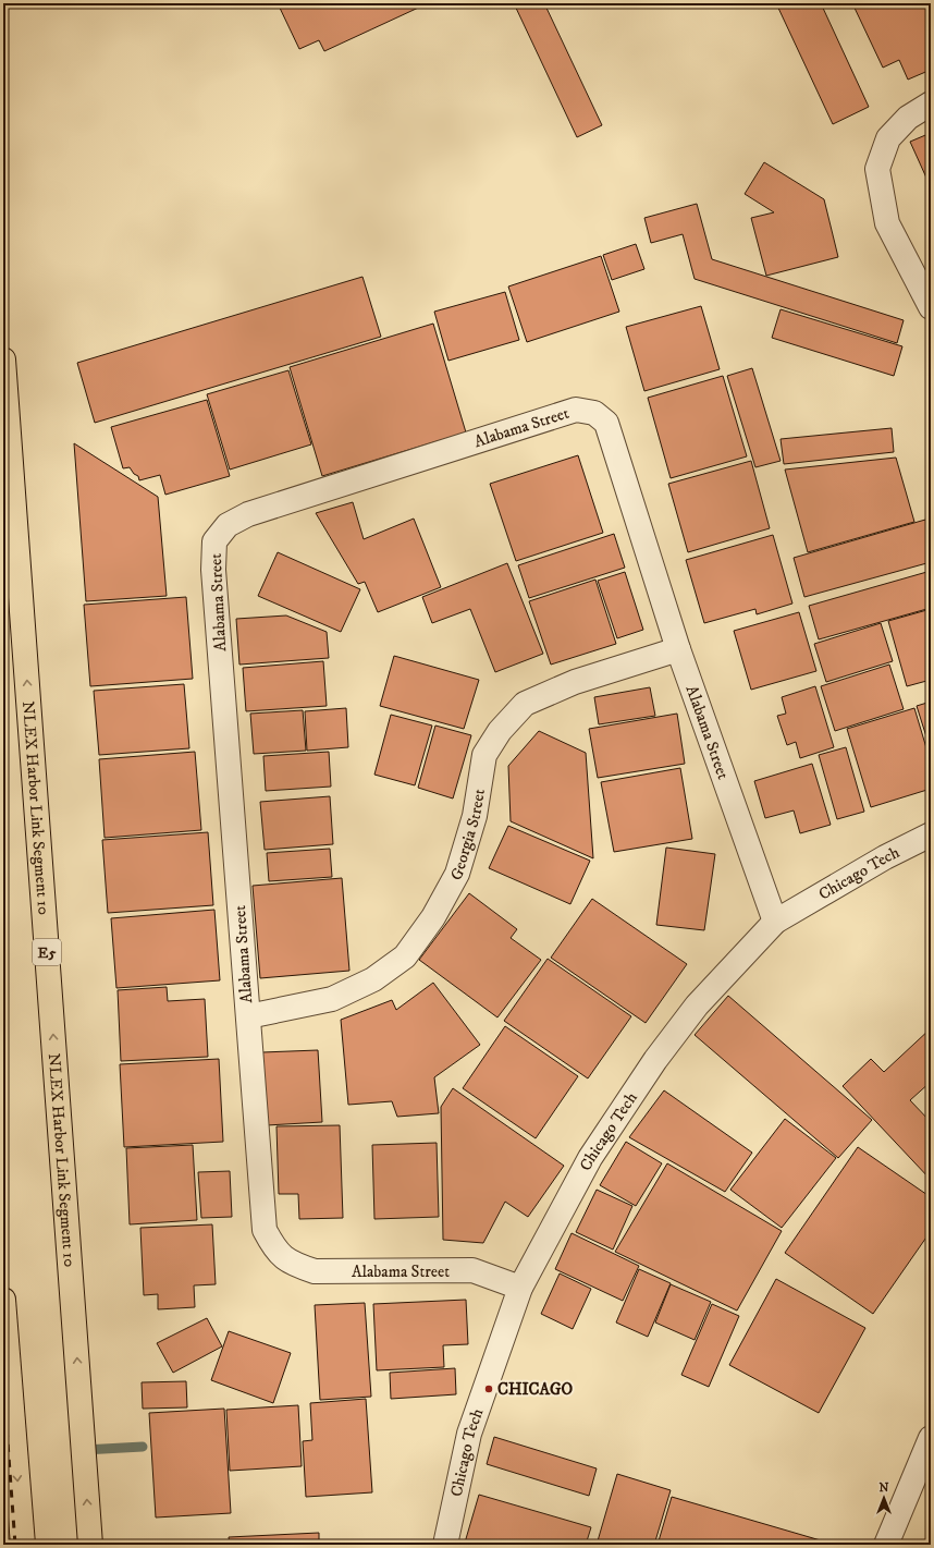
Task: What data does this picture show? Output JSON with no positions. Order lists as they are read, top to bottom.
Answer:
{
  "streets": {
    "highway": ["NLEX Harbor Link Segment 10", "E5"],
    "street": ["Alabama Street", "Georgia Street", "Chicago Tech"]
  },
  "crossings": [
    ["Alabama Street", "Georgia Street"],
    ["Alabama Street", "Chicago Tech"]
  ],
  "one_way": ["NLEX Harbor Link Segment 10"],
  "places": ["CHICAGO"],
  "north": "top"
}
